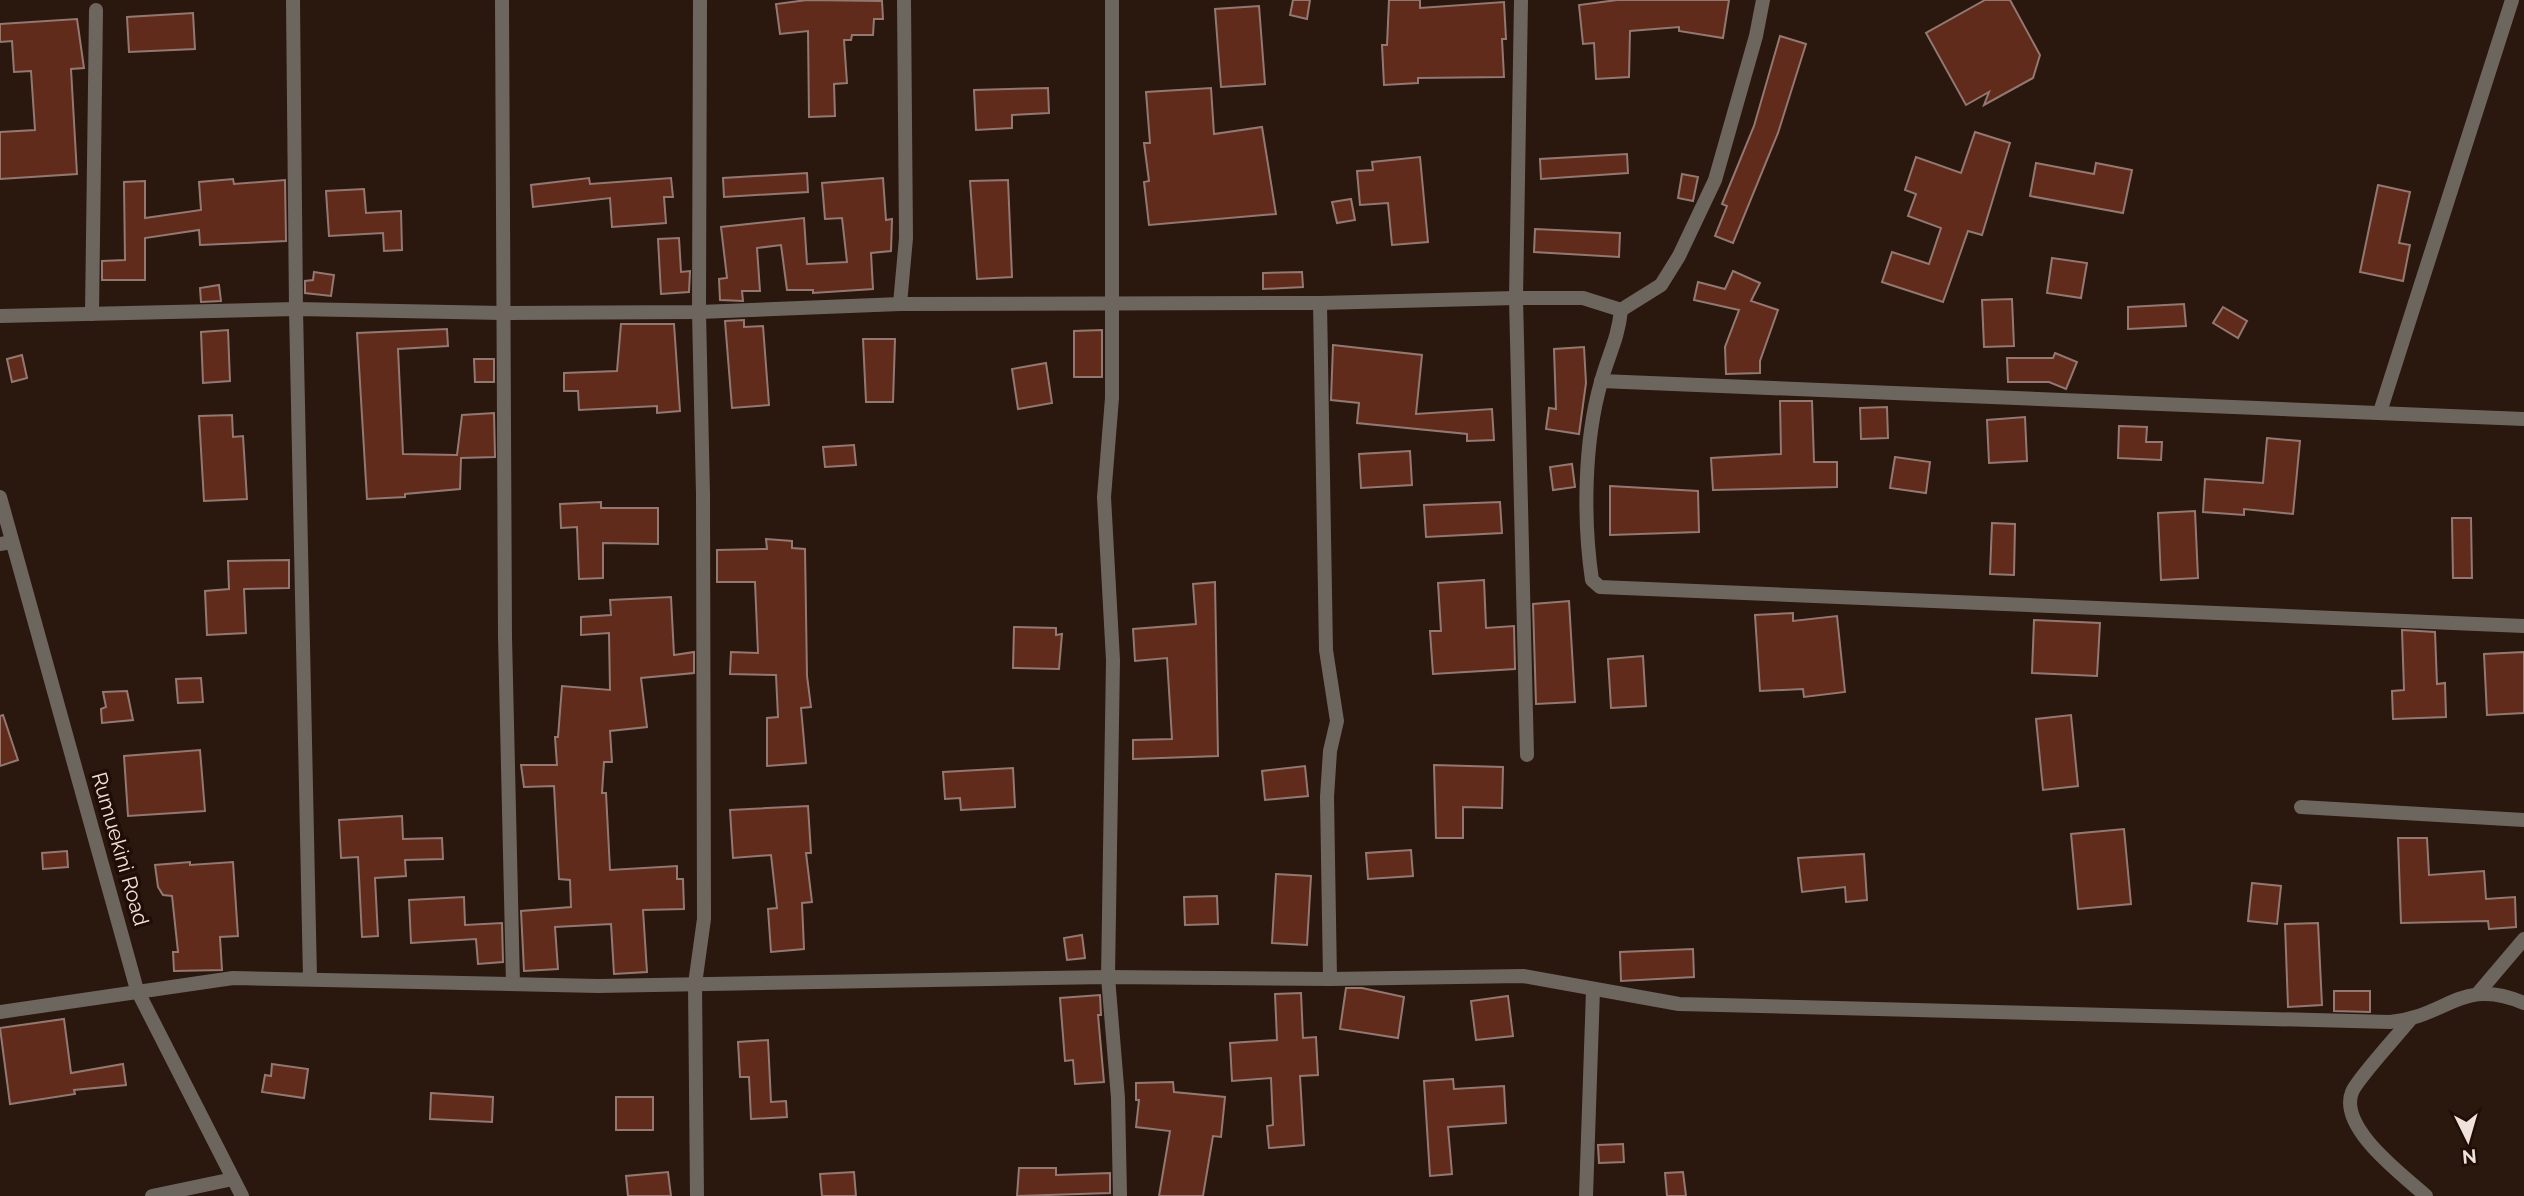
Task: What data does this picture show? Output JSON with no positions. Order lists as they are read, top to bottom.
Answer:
{
  "streets": {
    "street": ["Rumuekini Road"]
  },
  "north": "bottom"
}
